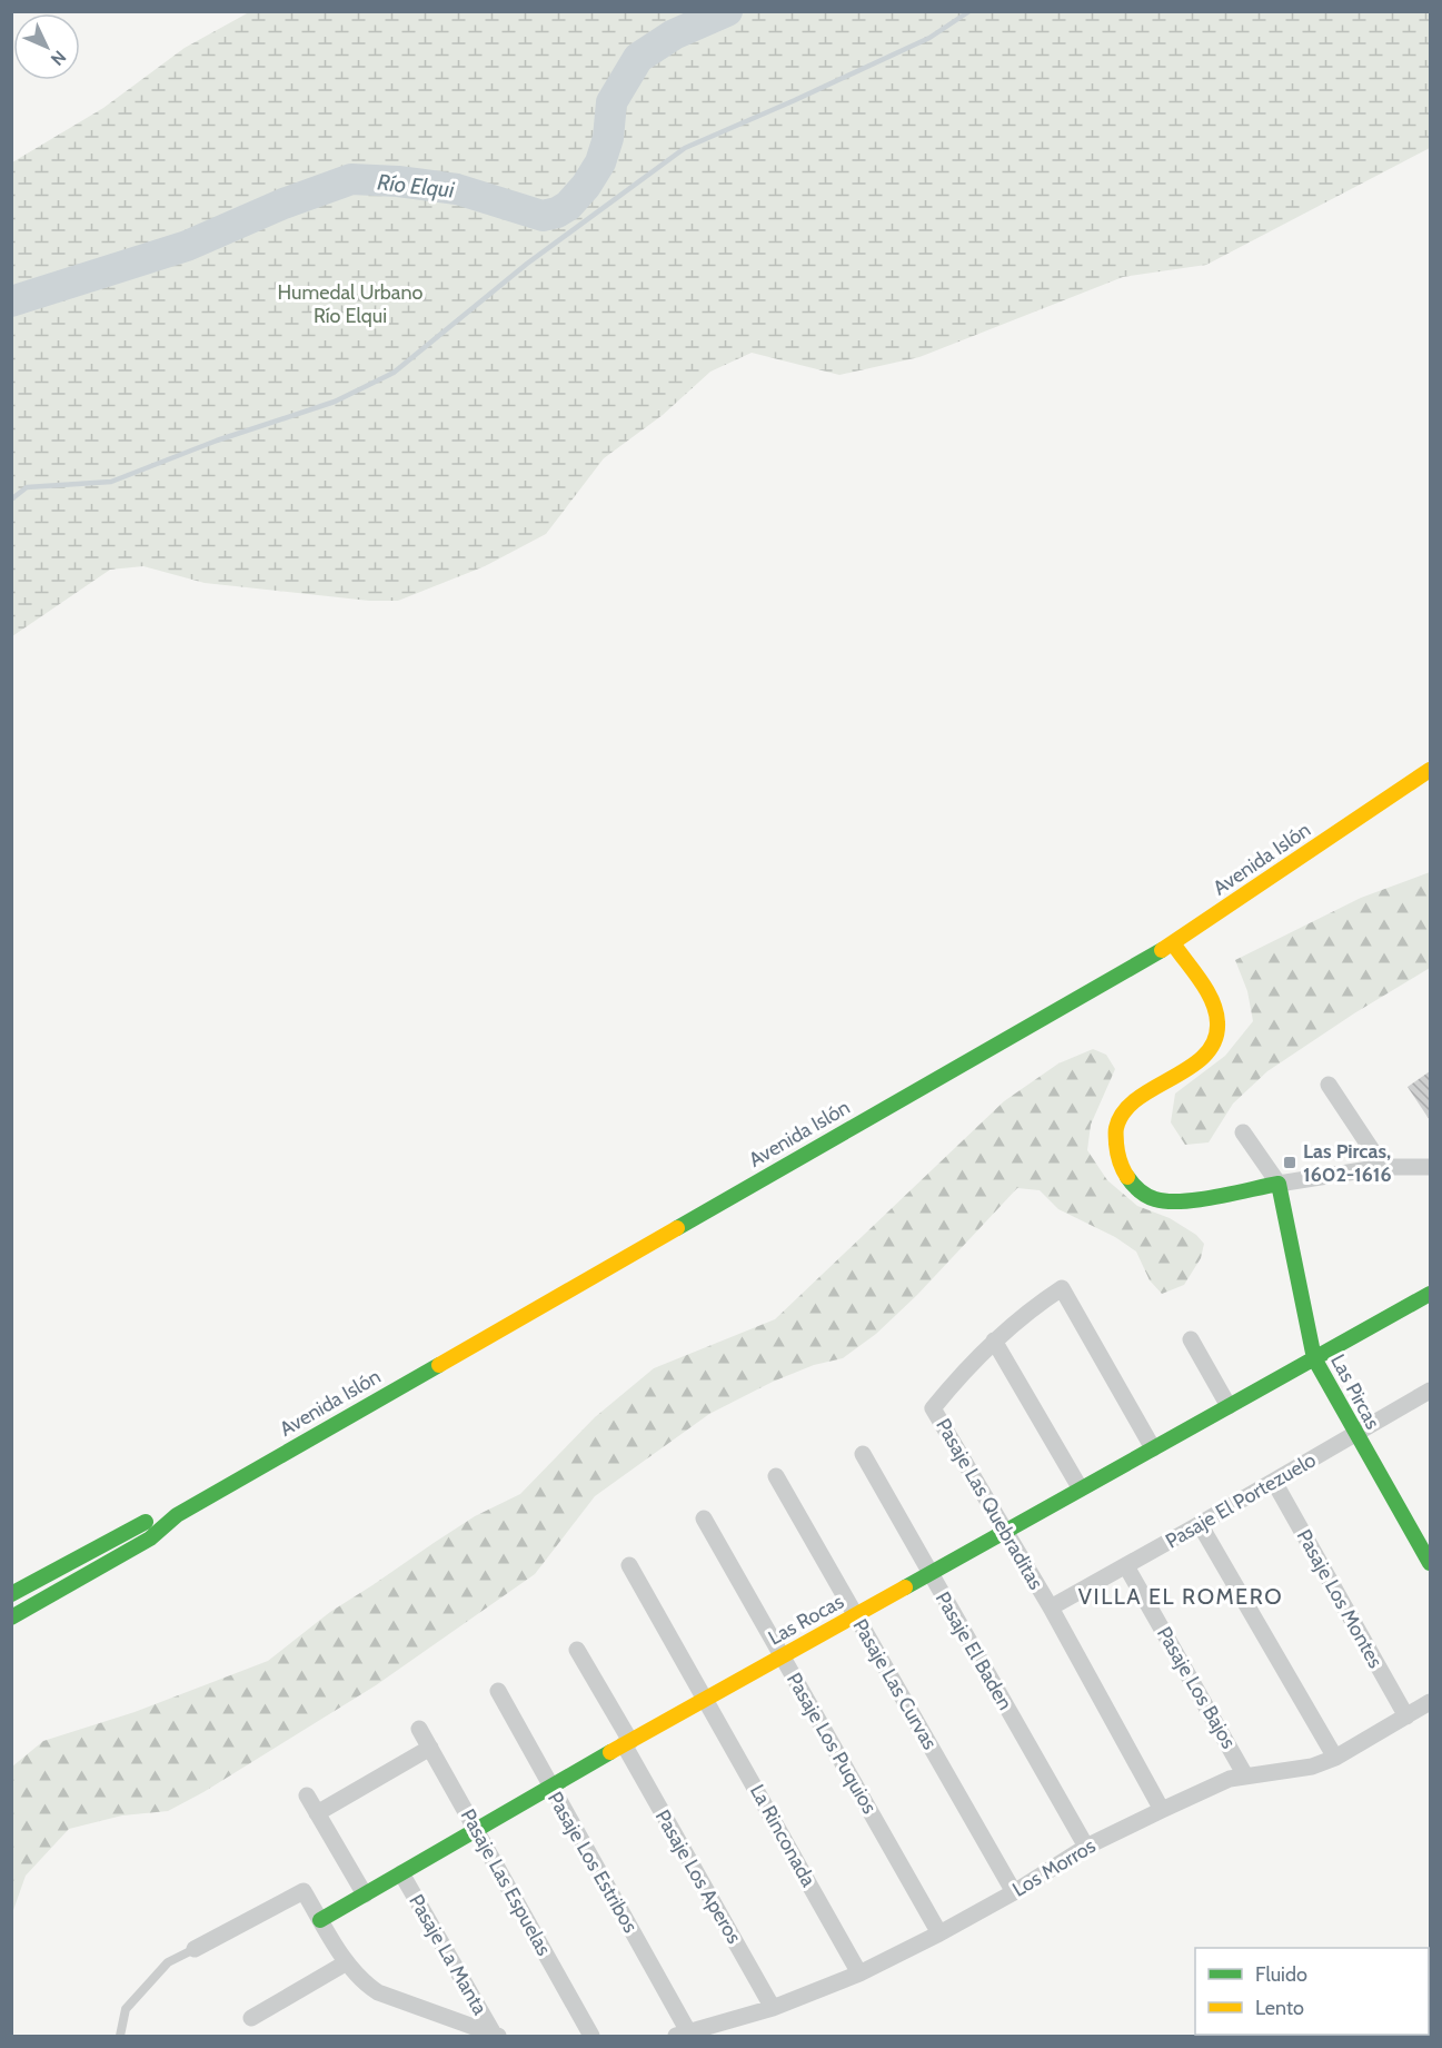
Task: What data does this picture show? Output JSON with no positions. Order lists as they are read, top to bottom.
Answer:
{
  "streets": {
    "street": [
      "Avenida Islón",
      "Las Pircas",
      "Pasaje El Portezuelo",
      "Pasaje Las Quebraditas",
      "Pasaje Los Montes",
      "Las Rocas",
      "Pasaje El Baden",
      "Pasaje Las Curvas",
      "Pasaje Los Bajos",
      "Pasaje Los Puquios",
      "La Rinconada",
      "Pasaje Los Estribos",
      "Los Morros",
      "Pasaje Los Aperos",
      "Pasaje Las Espuelas",
      "Pasaje La Manta"
    ]
  },
  "crossings": [
    ["Las Pircas", "Pasaje El Portezuelo"],
    ["Las Pircas", "Las Rocas"],
    ["Pasaje El Portezuelo", "Pasaje Las Quebraditas"],
    ["Pasaje El Portezuelo", "Pasaje Los Montes"],
    ["Pasaje El Portezuelo", "Pasaje Los Bajos"],
    ["Pasaje Las Quebraditas", "Las Rocas"],
    ["Pasaje Las Quebraditas", "Los Morros"],
    ["Pasaje Los Montes", "Los Morros"],
    ["Las Rocas", "Pasaje El Baden"],
    ["Las Rocas", "Pasaje Las Curvas"],
    ["Las Rocas", "Pasaje Los Puquios"],
    ["Las Rocas", "La Rinconada"],
    ["Las Rocas", "Pasaje Los Estribos"],
    ["Las Rocas", "Pasaje Los Aperos"],
    ["Las Rocas", "Pasaje Las Espuelas"],
    ["Las Rocas", "Pasaje La Manta"],
    ["Pasaje El Baden", "Los Morros"],
    ["Pasaje Las Curvas", "Los Morros"],
    ["Pasaje Los Bajos", "Los Morros"],
    ["Pasaje Los Puquios", "Los Morros"],
    ["La Rinconada", "Los Morros"],
    ["Pasaje Los Estribos", "Los Morros"],
    ["Los Morros", "Pasaje Los Aperos"]
  ],
  "districts": ["VILLA EL ROMERO"],
  "water": ["Río Elqui"],
  "parks": ["Humedal Urbano Río Elqui"],
  "places": {
    "transit": ["Las Pircas, 1602-1616"]
  },
  "legend": ["Fluido", "Lento"],
  "north": "bottom right"
}
